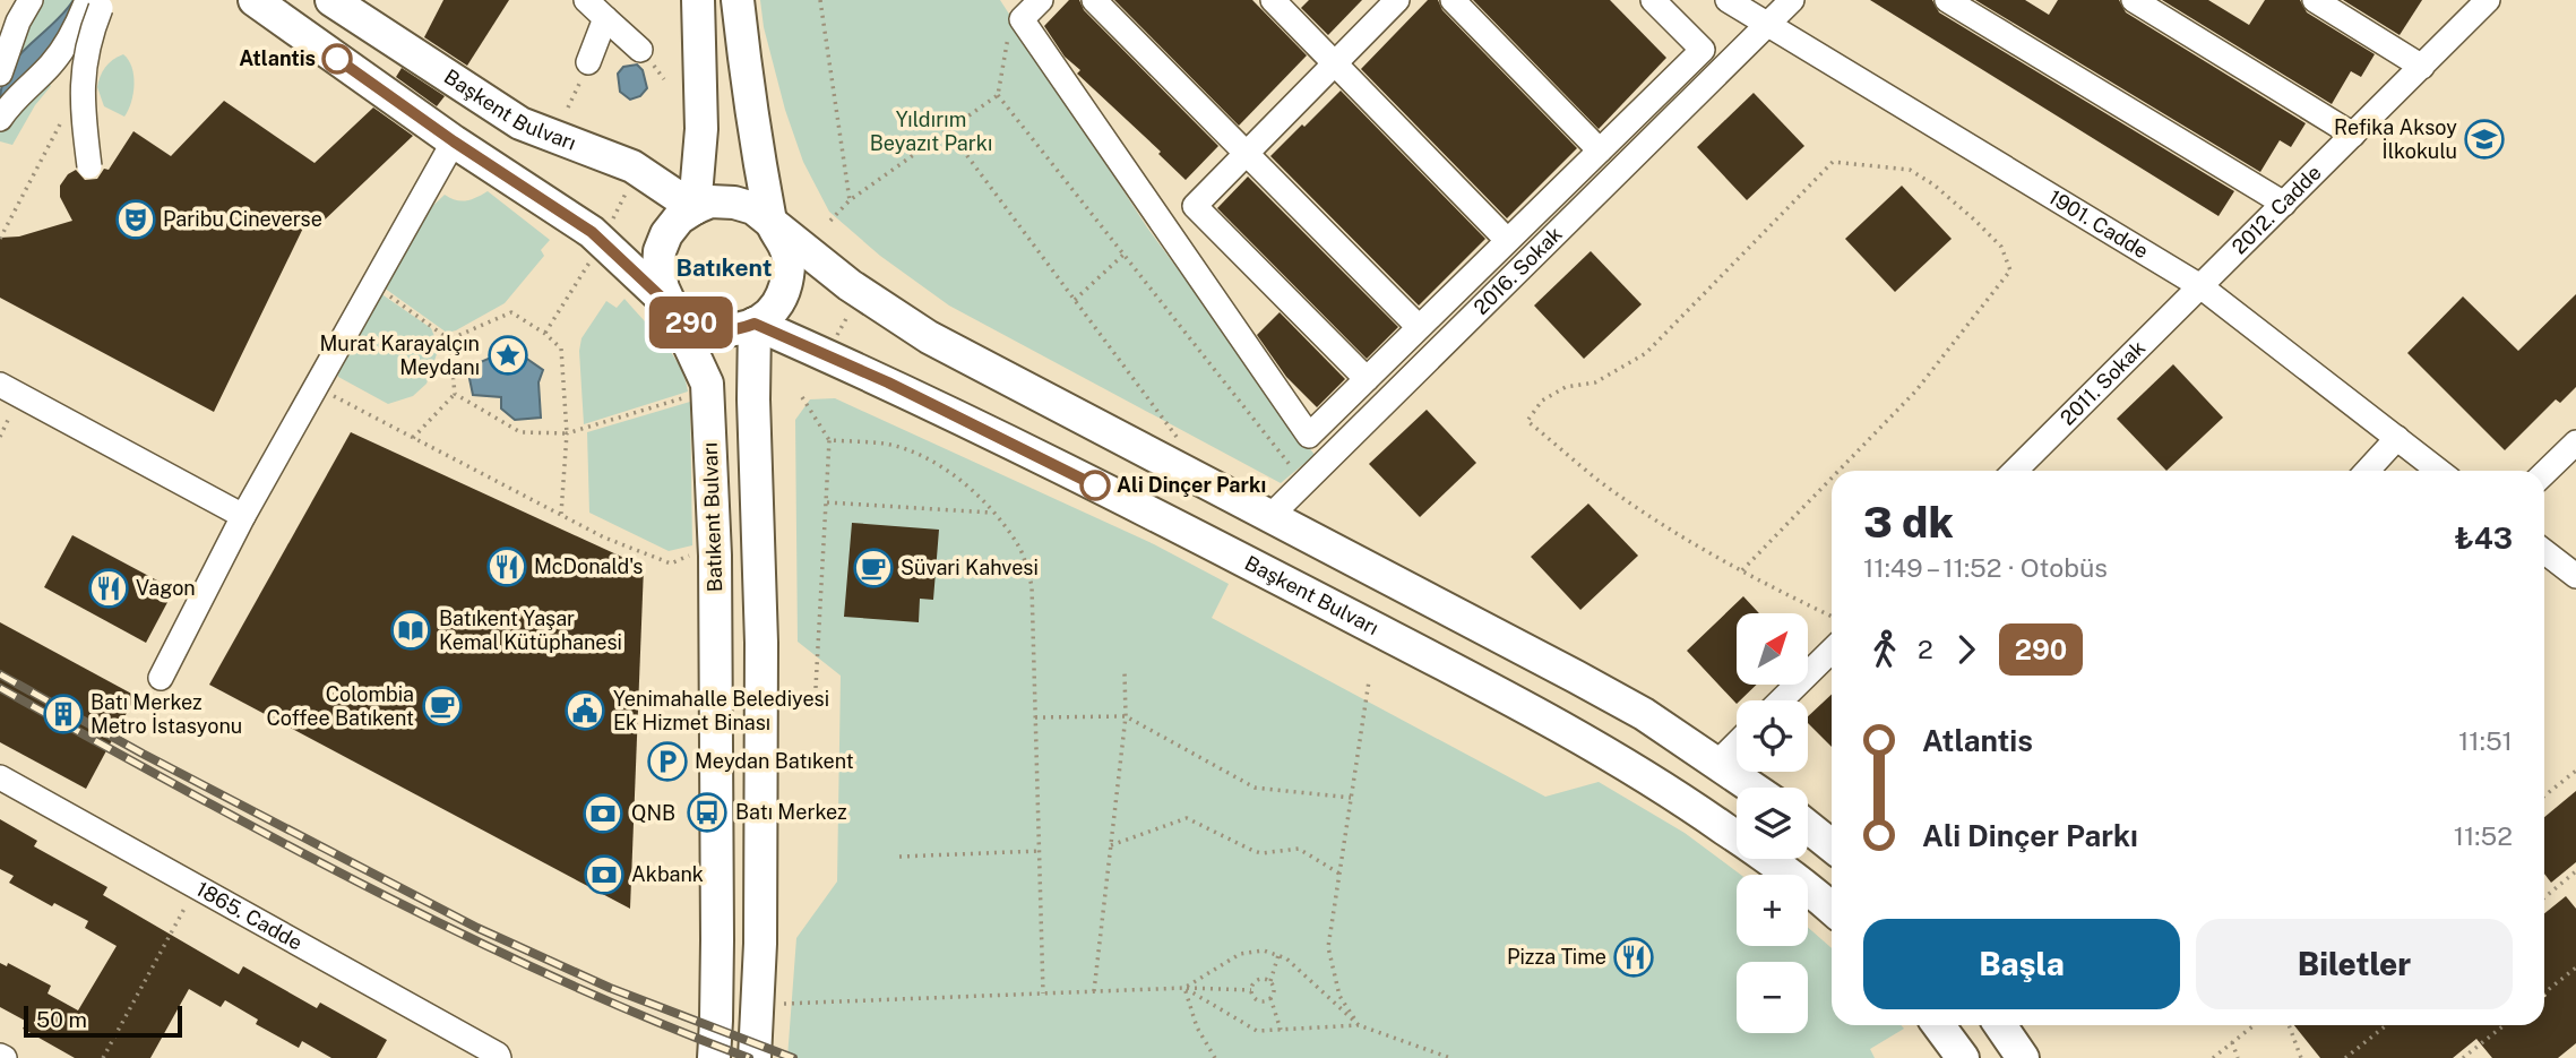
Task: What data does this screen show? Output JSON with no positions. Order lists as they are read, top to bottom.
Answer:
{
  "streets": {
    "main road": ["Başkent Bulvarı", "Batıkent Bulvarı"],
    "street": [
      "2012. Cadde",
      "1901. Cadde",
      "2016. Sokak",
      "2011. Sokak",
      "1865. Cadde"
    ]
  },
  "crossings": [
    ["Başkent Bulvarı", "Batıkent Bulvarı"],
    ["2012. Cadde", "1901. Cadde"],
    ["2012. Cadde", "2011. Sokak"],
    ["1901. Cadde", "2016. Sokak"],
    ["1901. Cadde", "2011. Sokak"]
  ],
  "districts": ["Batıkent"],
  "parks": ["Yıldırım Beyazıt Parkı"],
  "places": {
    "other": ["Atlantis", "Ali Dinçer Parkı"],
    "school or university": ["Refika Aksoy İlkokulu"],
    "theatre": ["Paribu Cineverse"],
    "place": ["Murat Karayalçın Meydanı"],
    "restaurant": ["McDonald's", "Vagon", "Pizza Time"],
    "cafe": ["Süvari Kahvesi", "Colombia Coffee Batıkent"],
    "library": ["Batıkent Yaşar Kemal Kütüphanesi"],
    "public building": ["Yenimahalle Belediyesi Ek Hizmet Binası"],
    "building": ["Batı Merkez Metro İstasyonu"],
    "parking": ["Meydan Batıkent"],
    "bus stop": ["Batı Merkez"],
    "bank": ["QNB", "Akbank"]
  },
  "lines": ["bus line 290"],
  "scale_bar": "50 m",
  "north": "top right",
  "page": {
    "on_map": "290",
    "heading": ["3 dk", "11:49 – 11:52 · Otobüs", "₺43"],
    "legs": ["2", "290"],
    "map_buttons": ["+", "−"],
    "list": [
      {
        "name": "Atlantis",
        "value": "11:51"
      },
      {
        "name": "Ali Dinçer Parkı",
        "value": "11:52"
      }
    ],
    "buttons": ["Başla", "Biletler"],
    "scale": "50 m"
  }
}
